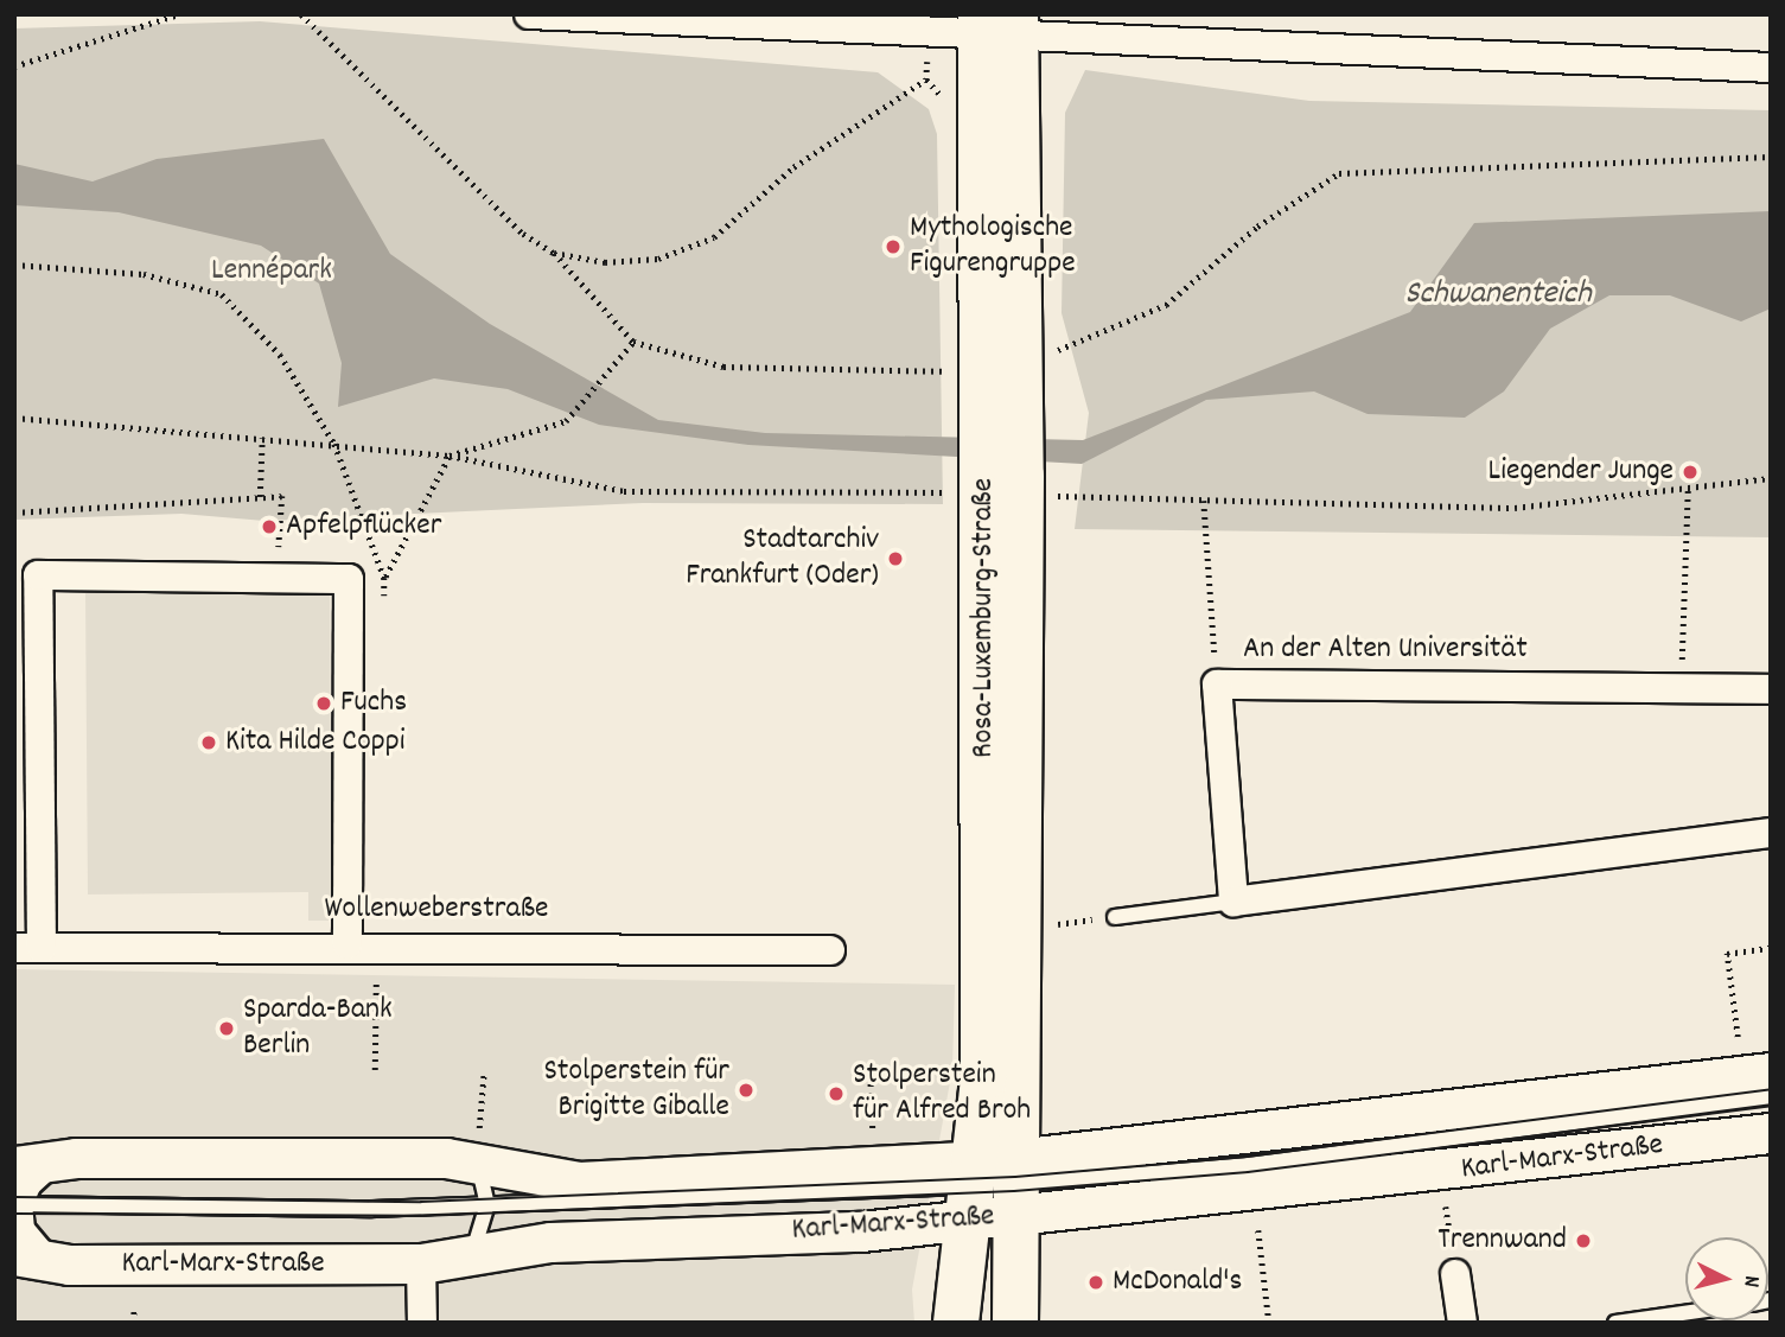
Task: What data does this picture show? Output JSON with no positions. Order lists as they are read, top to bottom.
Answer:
{
  "streets": {
    "main road": ["Rosa-Luxemburg-Straße"],
    "street": ["An der Alten Universität", "Wollenweberstraße", "Karl-Marx-Straße"]
  },
  "crossings": [
    ["Rosa-Luxemburg-Straße", "Karl-Marx-Straße"]
  ],
  "water": ["Schwanenteich"],
  "parks": ["Lennépark"],
  "places": [
    "Mythologische Figurengruppe",
    "Liegender Junge",
    "Apfelpflücker",
    "Stadtarchiv Frankfurt (Oder)",
    "Fuchs",
    "Kita Hilde Coppi",
    "Sparda-Bank Berlin",
    "Stolperstein für Brigitte Giballe",
    "Stolperstein für Alfred Broh",
    "Trennwand",
    "McDonald's"
  ],
  "north": "right"
}
